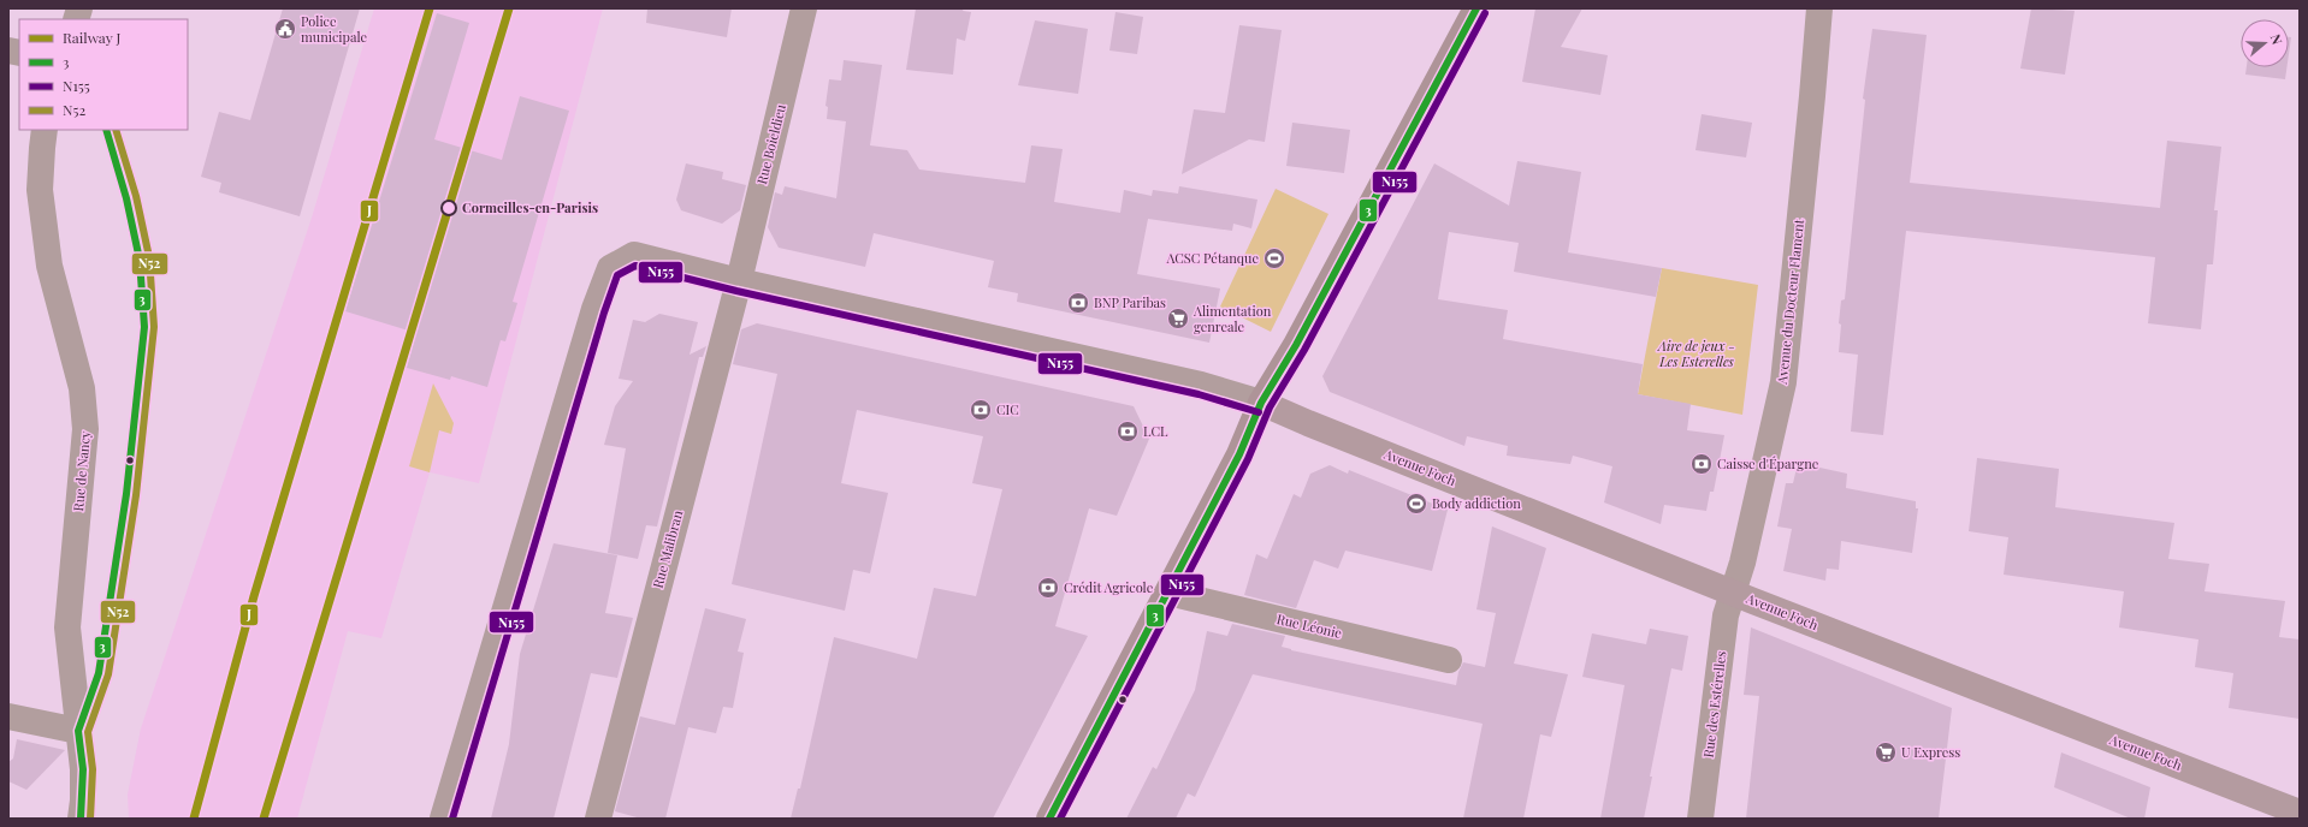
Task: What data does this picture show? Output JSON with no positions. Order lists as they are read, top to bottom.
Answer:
{
  "streets": {
    "street": [
      "Rue Boieldieu",
      "Avenue du Docteur Flament",
      "Avenue Foch",
      "Rue de Nancy",
      "Rue Malibran",
      "Rue Léonie",
      "Rue des Estérelles"
    ]
  },
  "crossings": [
    ["Rue Boieldieu", "Avenue Foch"],
    ["Rue Boieldieu", "Rue Malibran"],
    ["Avenue du Docteur Flament", "Avenue Foch"],
    ["Avenue du Docteur Flament", "Rue des Estérelles"],
    ["Avenue Foch", "Rue Malibran"],
    ["Avenue Foch", "Rue des Estérelles"]
  ],
  "parks": ["Aire de jeux - Les Esterelles"],
  "places": {
    "public building": ["Police municipale"],
    "other": ["Cormeilles-en-Parisis"],
    "sports": ["ACSC Pétanque", "Body addiction"],
    "bank": [
      "BNP Paribas",
      "CIC",
      "LCL",
      "Caisse d'Épargne",
      "Crédit Agricole"
    ],
    "supermarket": ["Alimentation genreale", "U Express"]
  },
  "lines": [
    "rail line J",
    "transit line 3",
    "transit line N155",
    "transit line N52"
  ],
  "legend": [
    "Railway J",
    "3",
    "N155",
    "N52"
  ],
  "north": "right"
}
